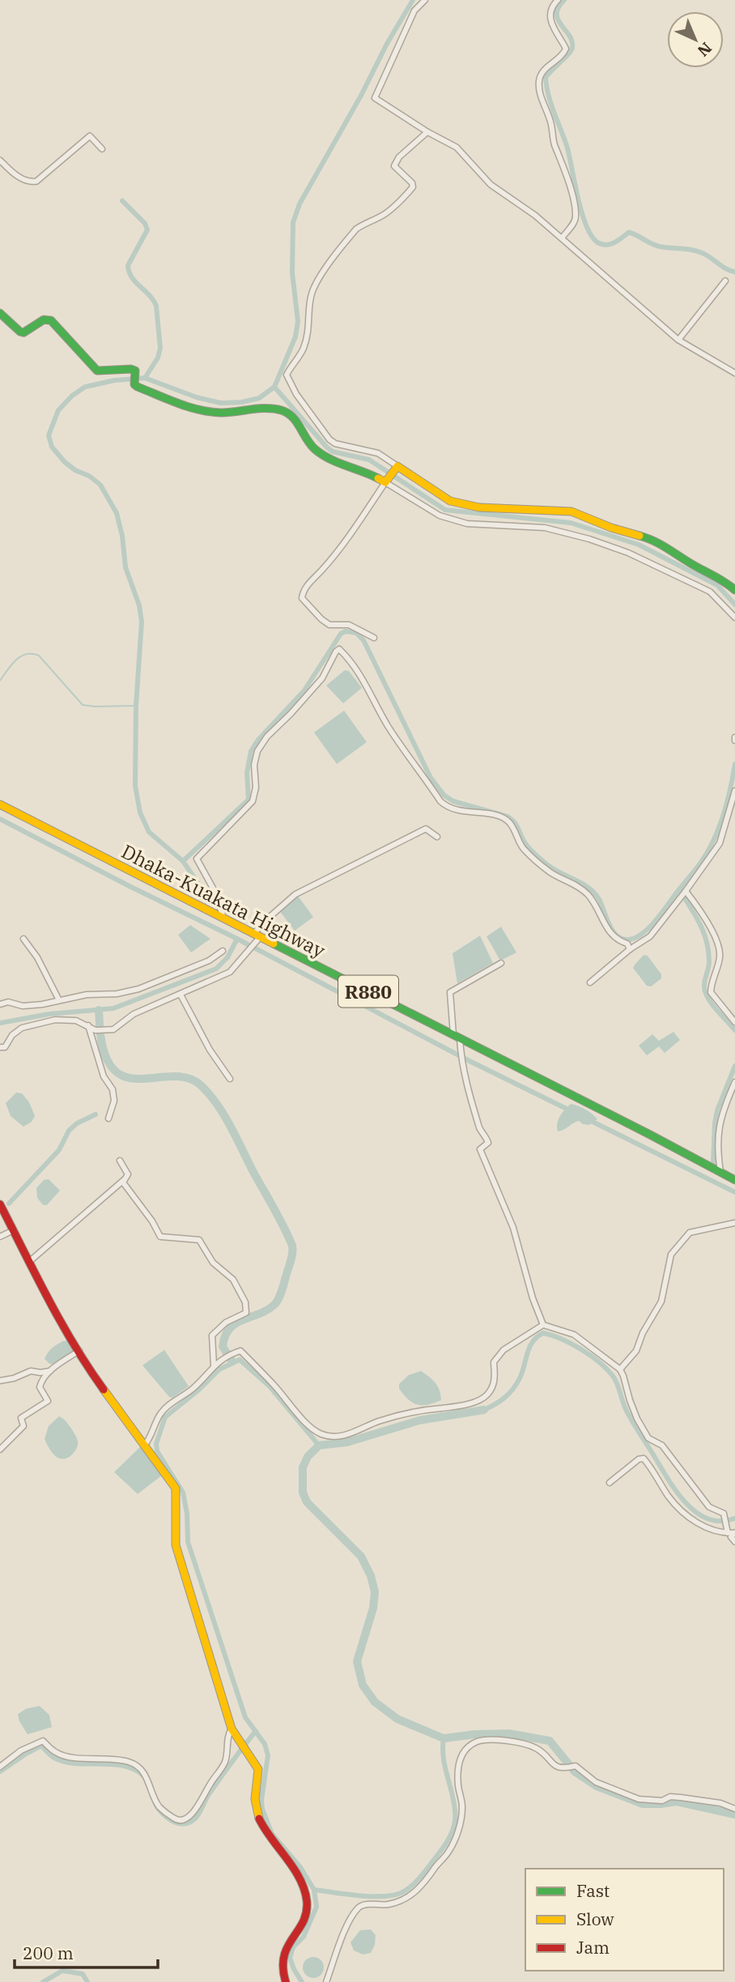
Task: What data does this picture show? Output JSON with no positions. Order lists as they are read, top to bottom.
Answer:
{
  "streets": {
    "street": ["Dhaka-Kuakata Highway", "R880"]
  },
  "legend": ["Fast", "Slow", "Jam"],
  "scale_bar": "200 m",
  "north": "bottom right"
}
